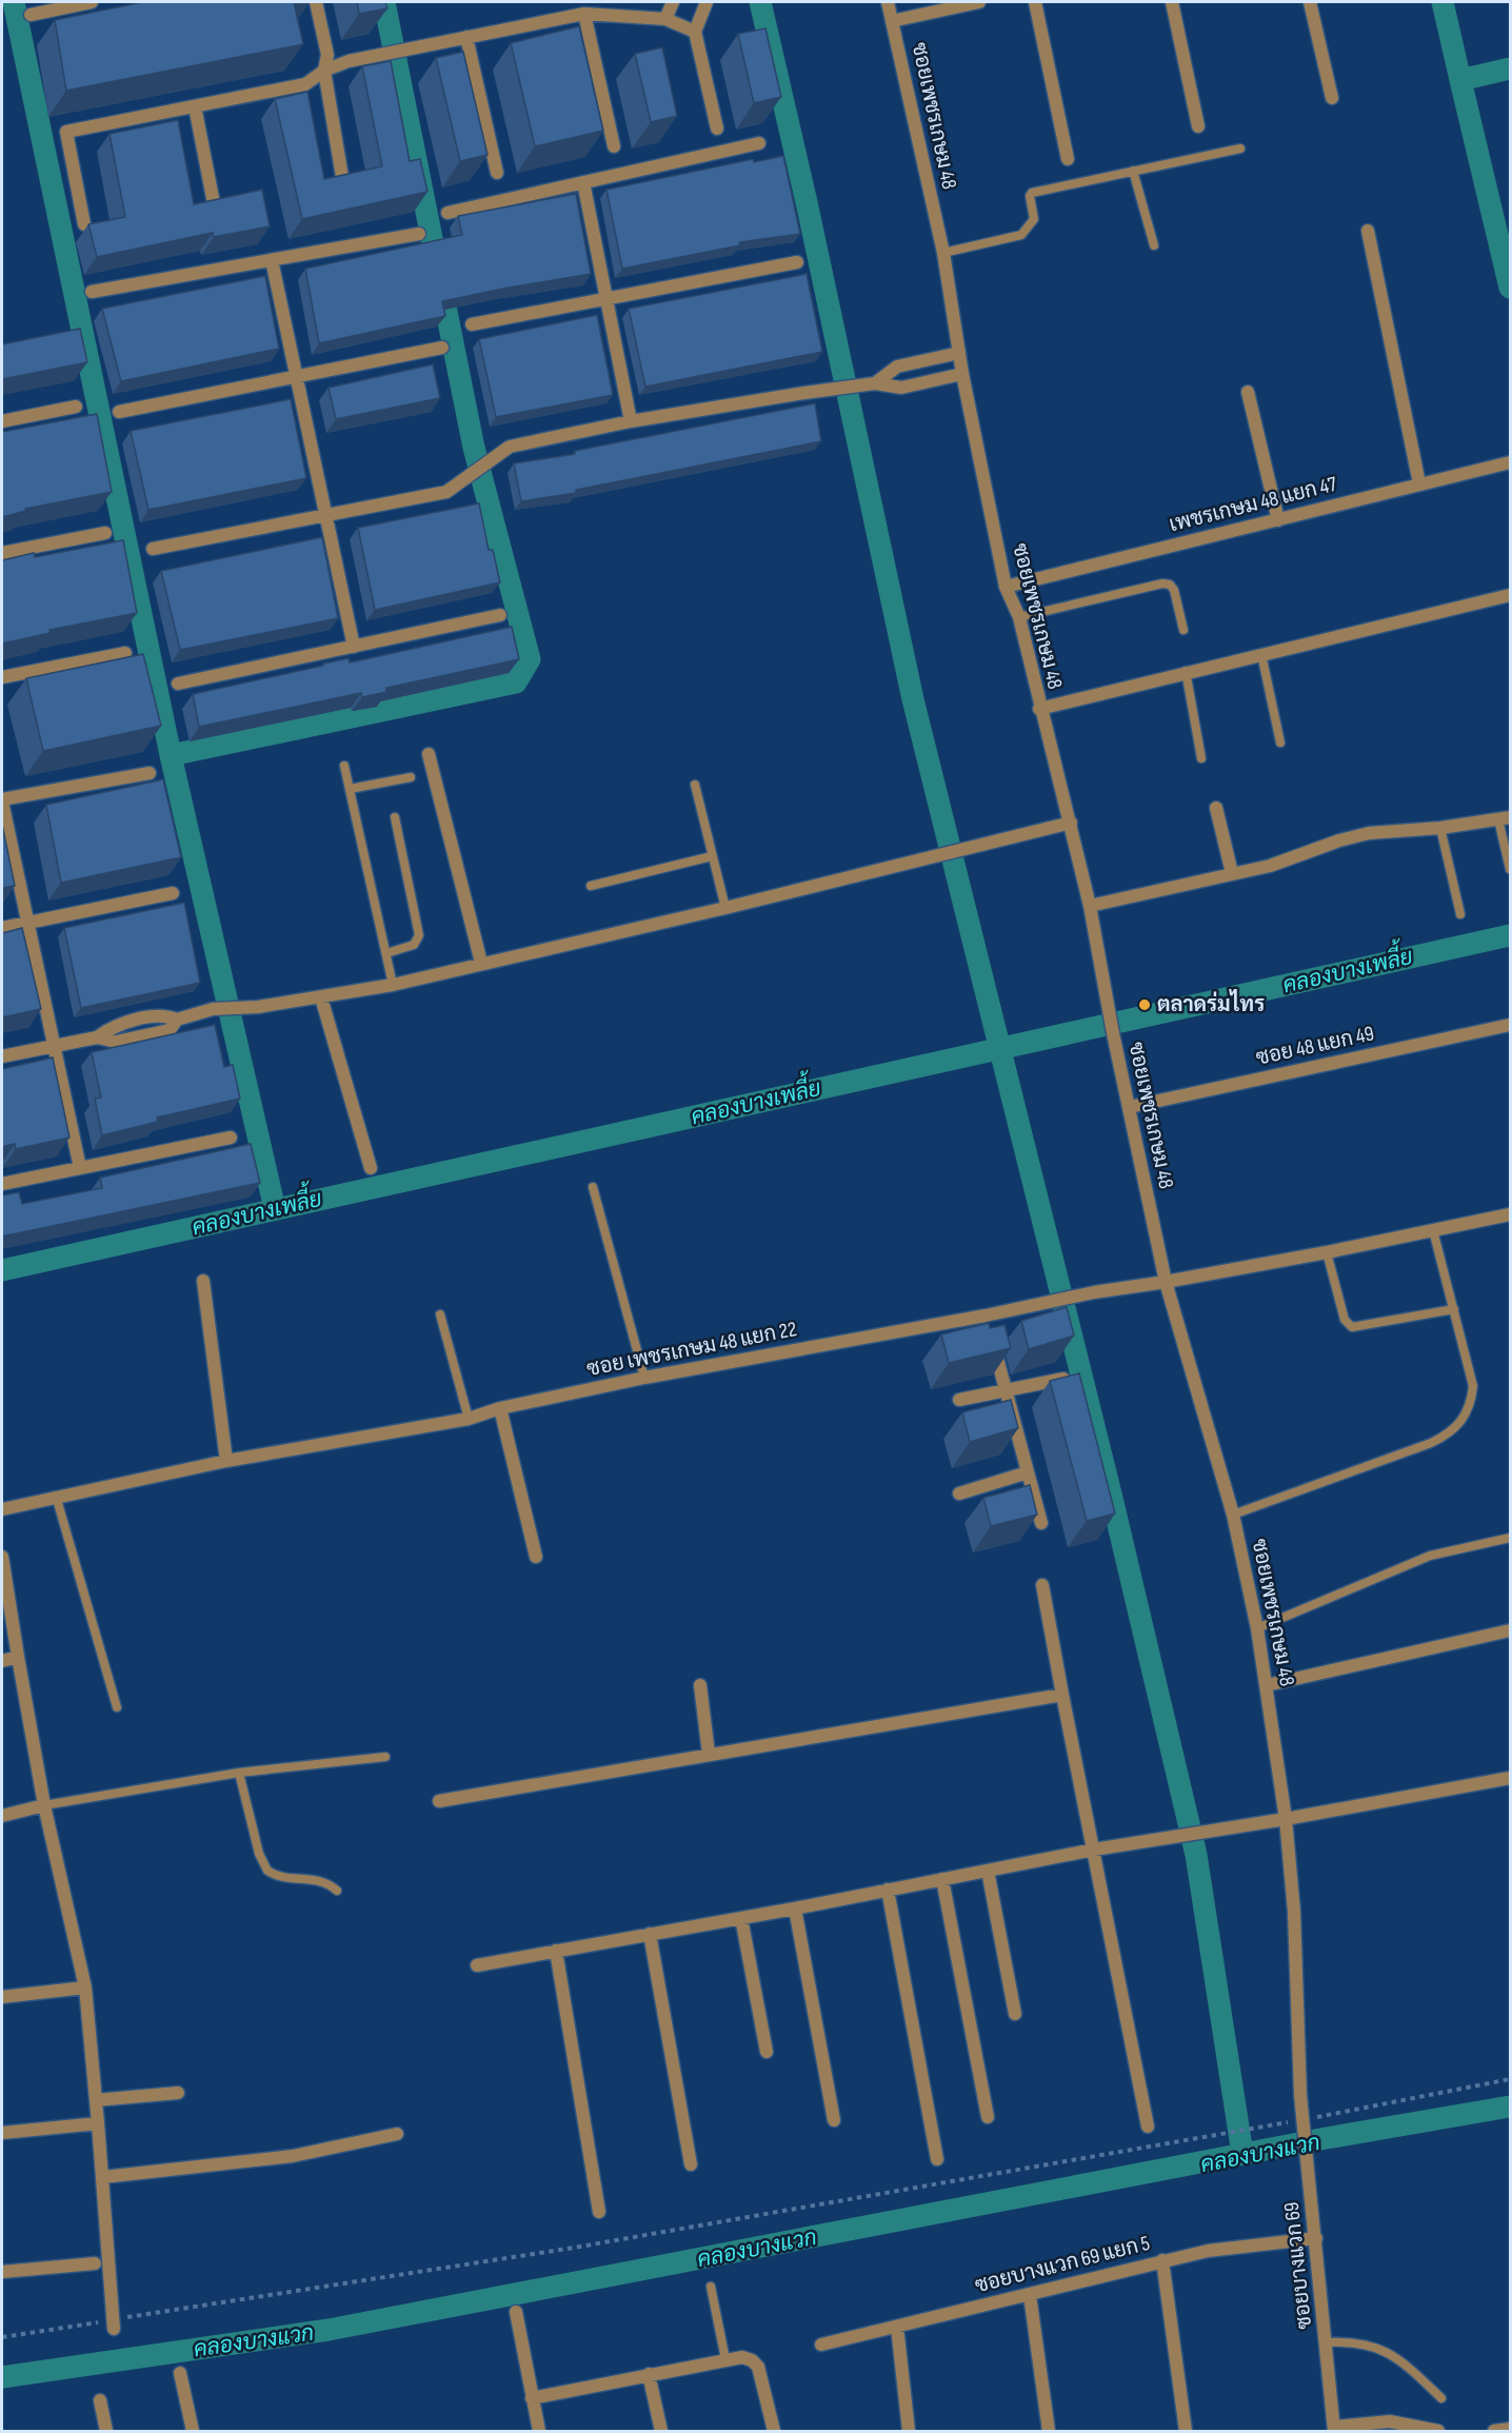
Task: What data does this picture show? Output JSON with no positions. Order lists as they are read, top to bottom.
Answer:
{
  "streets": {
    "street": [
      "ซอยเพชรเกษม 48",
      "เพชรเกษม 48 แยก 47",
      "ซอย 48 แยก 49",
      "ซอย เพชรเกษม 48 แยก 22",
      "ซอยบางแวก 69 แยก 5",
      "ซอยบางแวก 69"
    ]
  },
  "crossings": [
    ["ซอยเพชรเกษม 48", "เพชรเกษม 48 แยก 47"],
    ["ซอยเพชรเกษม 48", "ซอย 48 แยก 49"],
    ["ซอยเพชรเกษม 48", "ซอย เพชรเกษม 48 แยก 22"],
    ["ซอยเพชรเกษม 48", "ซอยบางแวก 69"],
    ["ซอยบางแวก 69 แยก 5", "ซอยบางแวก 69"]
  ],
  "water": ["คลองบางเพลี้ย", "คลองบางแวก"],
  "places": ["ตลาดร่มไทร"]
}
